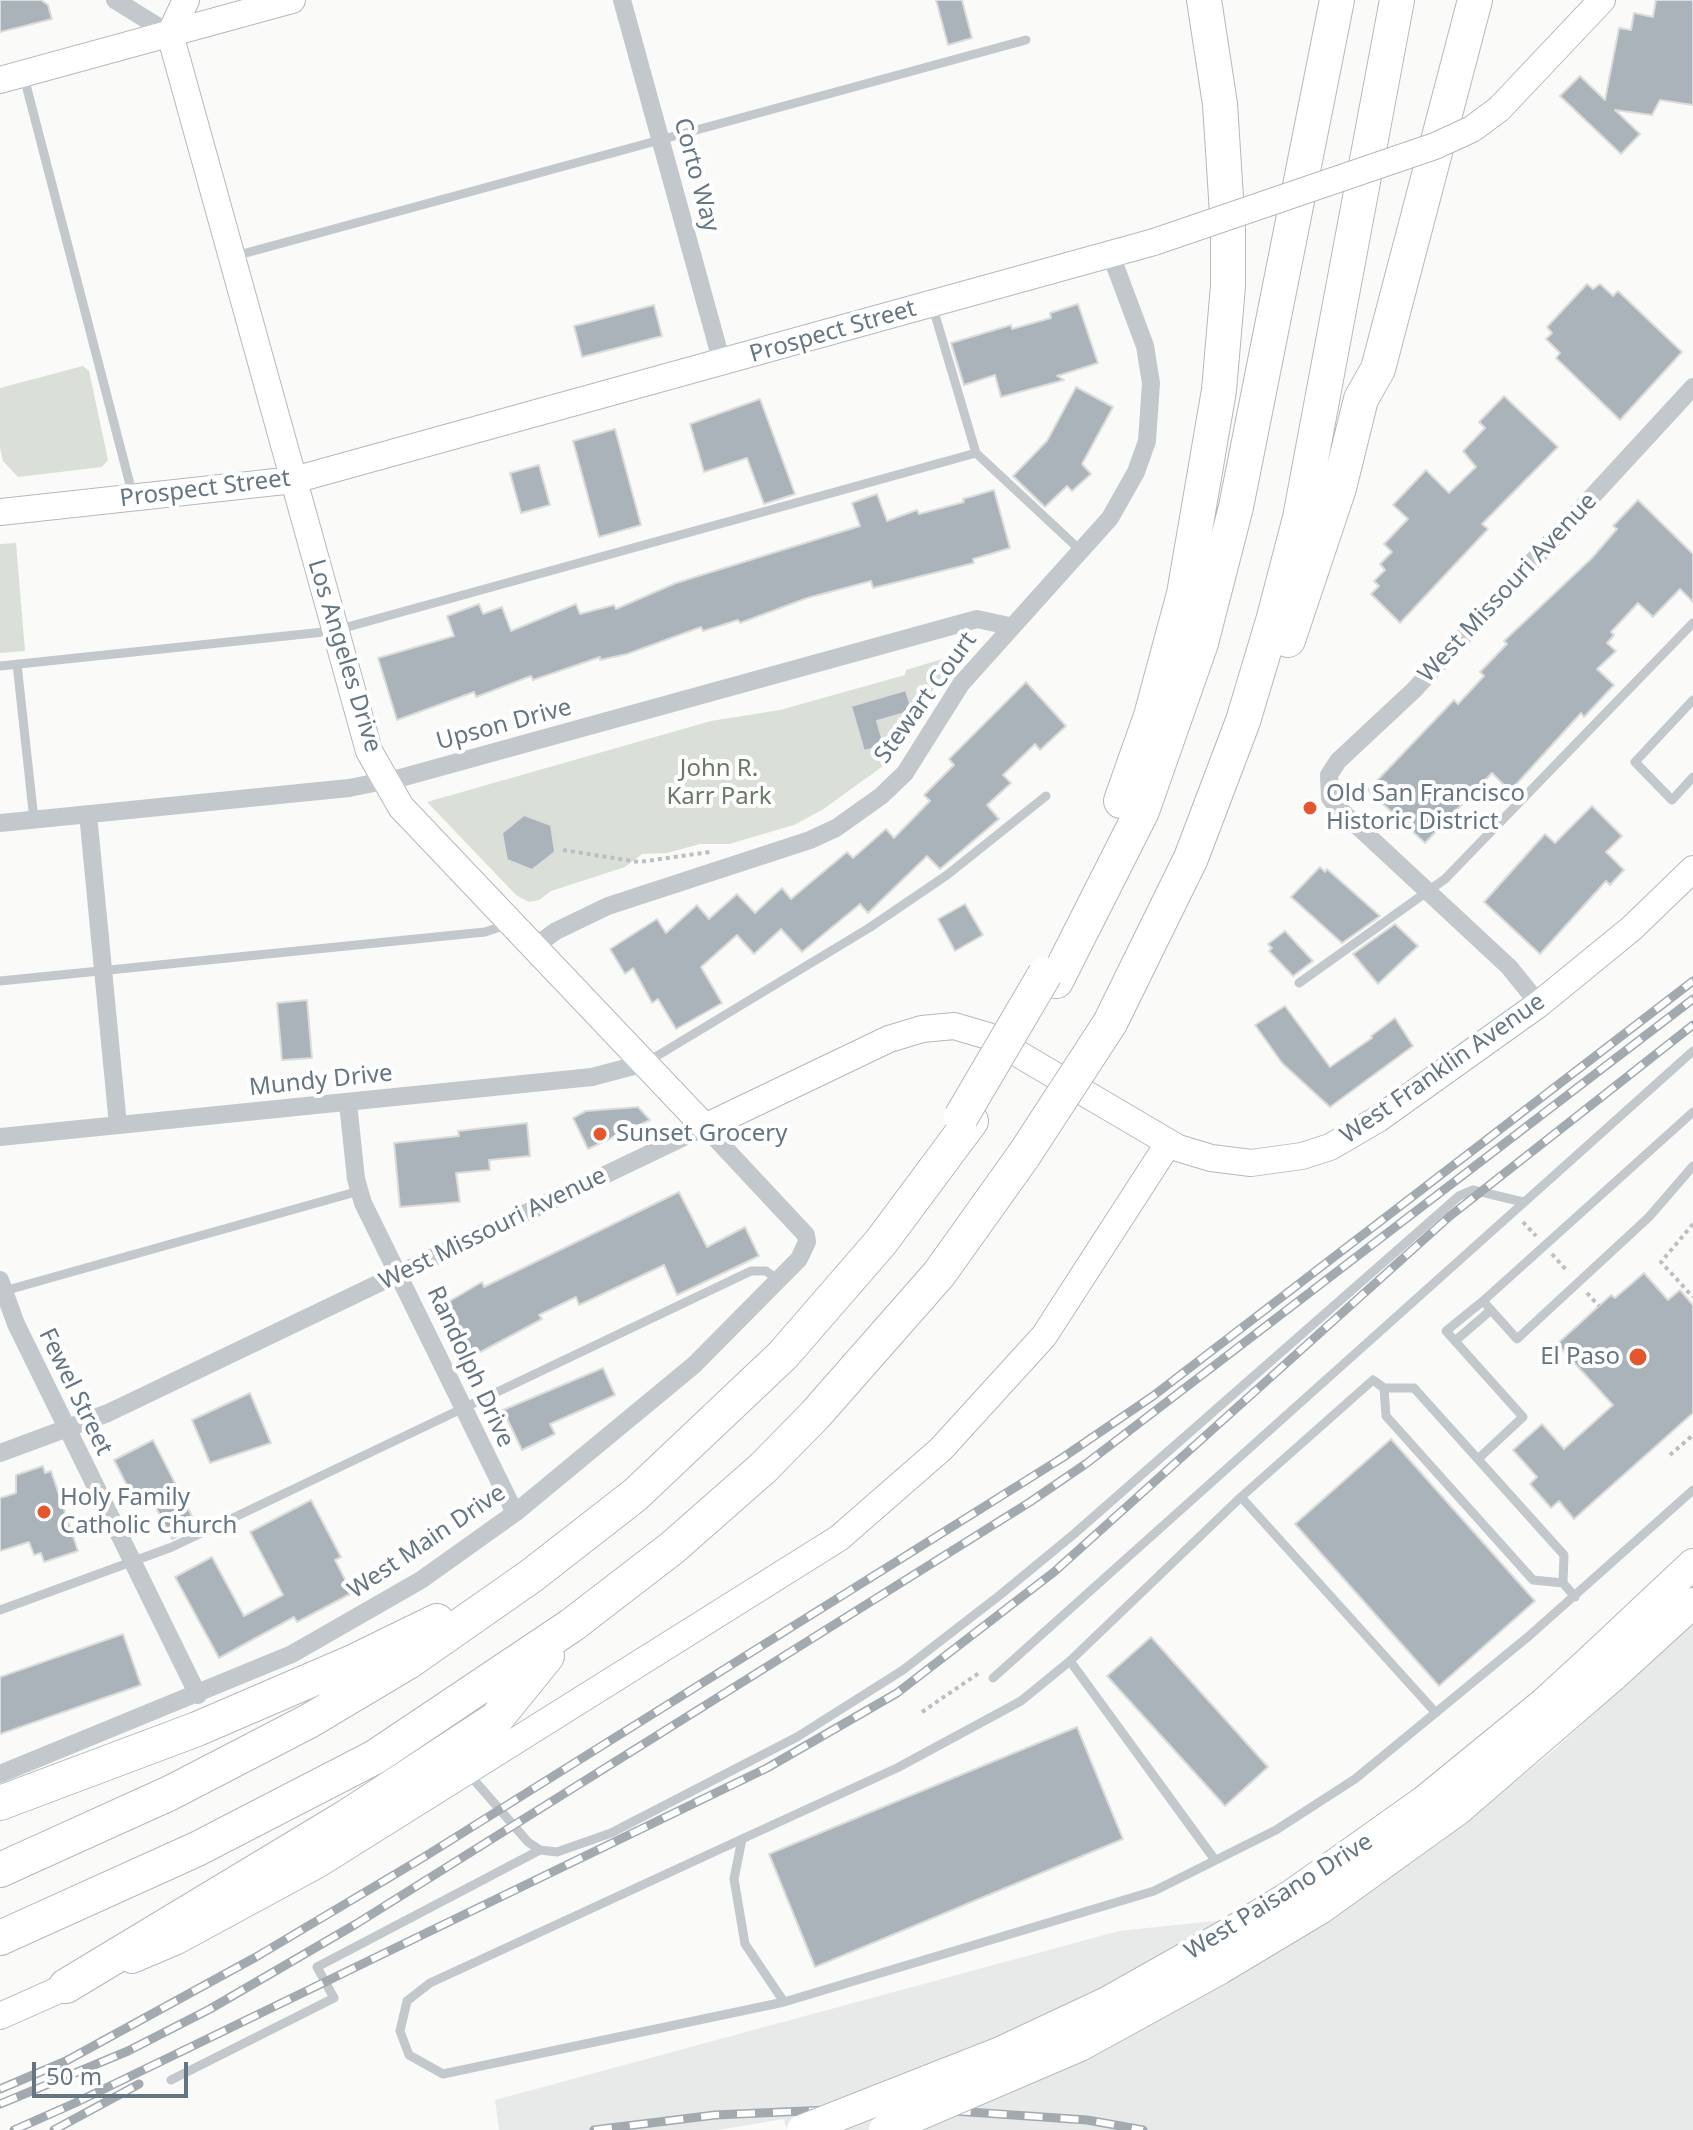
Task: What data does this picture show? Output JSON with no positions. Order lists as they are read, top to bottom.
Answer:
{
  "streets": {
    "main road": ["West Paisano Drive"],
    "street": [
      "Corto Way",
      "Prospect Street",
      "West Missouri Avenue",
      "Los Angeles Drive",
      "Stewart Court",
      "Upson Drive",
      "West Franklin Avenue",
      "Mundy Drive",
      "Randolph Drive",
      "Fewel Street",
      "West Main Drive"
    ]
  },
  "crossings": [
    ["Corto Way", "Prospect Street"],
    ["Prospect Street", "Los Angeles Drive"],
    ["Prospect Street", "Stewart Court"],
    ["West Missouri Avenue", "Los Angeles Drive"],
    ["West Missouri Avenue", "West Franklin Avenue"],
    ["West Missouri Avenue", "Randolph Drive"],
    ["West Missouri Avenue", "Fewel Street"],
    ["Los Angeles Drive", "Stewart Court"],
    ["Los Angeles Drive", "Upson Drive"],
    ["Los Angeles Drive", "Mundy Drive"],
    ["Los Angeles Drive", "West Main Drive"],
    ["Stewart Court", "Upson Drive"],
    ["Mundy Drive", "Randolph Drive"],
    ["Randolph Drive", "West Main Drive"],
    ["Fewel Street", "West Main Drive"]
  ],
  "parks": ["John R. Karr Park"],
  "places": [
    "Old San Francisco Historic District",
    "Sunset Grocery",
    "El Paso",
    "Holy Family Catholic Church"
  ],
  "scale_bar": "50 m"
}
